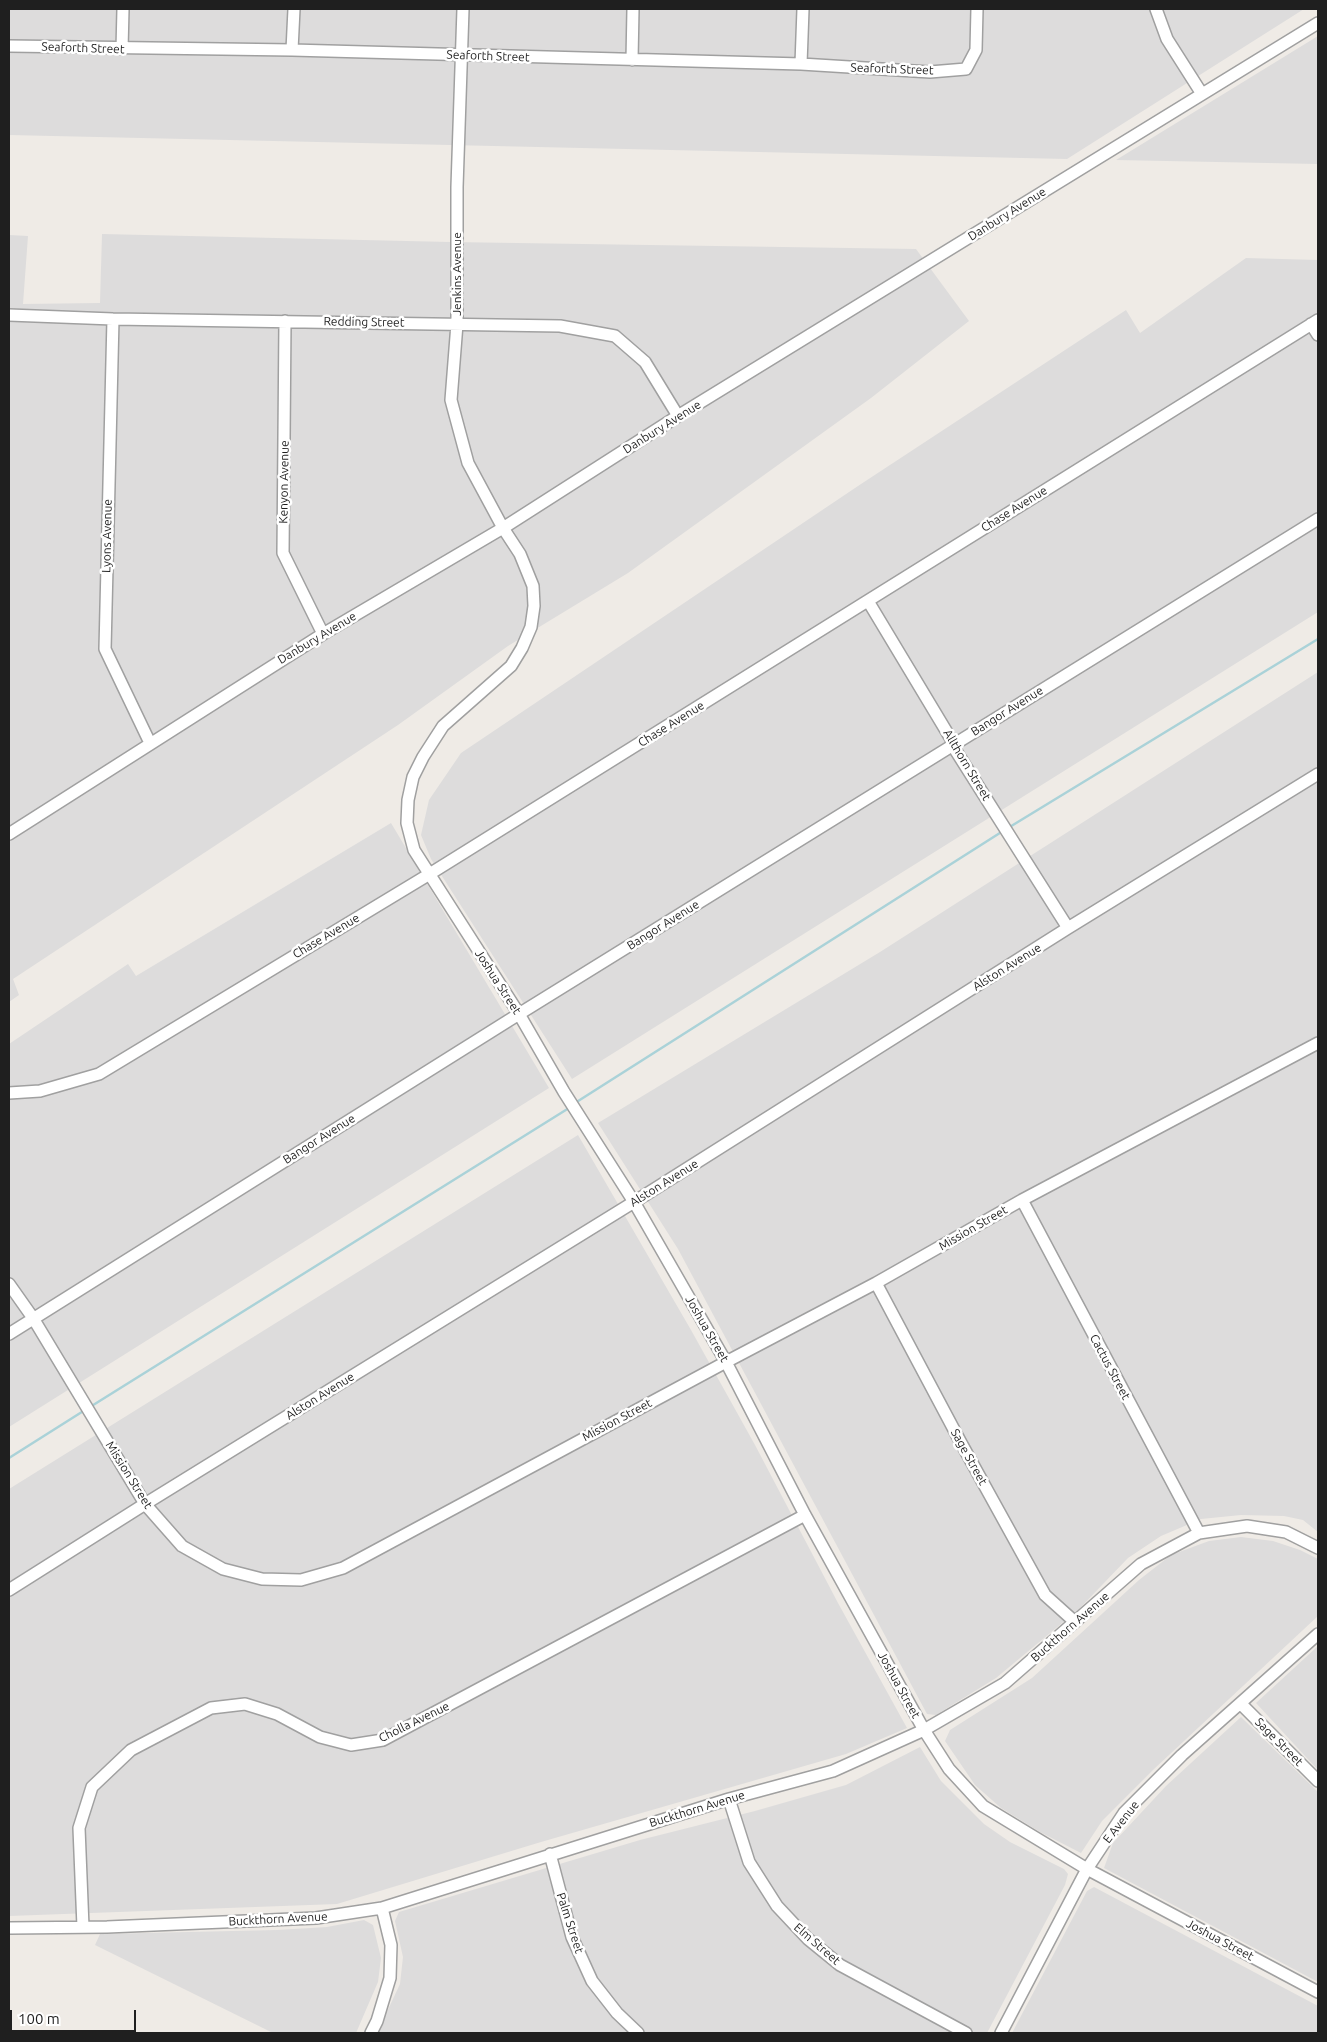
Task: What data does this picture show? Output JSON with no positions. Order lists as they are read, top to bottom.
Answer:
{
  "streets": {
    "street": [
      "Seaforth Street",
      "Danbury Avenue",
      "Jenkins Avenue",
      "Redding Street",
      "Kenyon Avenue",
      "Chase Avenue",
      "Lyons Avenue",
      "Bangor Avenue",
      "Allthorn Street",
      "Alston Avenue",
      "Joshua Street",
      "Mission Street",
      "Cactus Street",
      "Sage Street",
      "Buckthorn Avenue",
      "Cholla Avenue",
      "E Avenue",
      "Palm Street",
      "Elm Street"
    ]
  },
  "crossings": [
    ["Seaforth Street", "Jenkins Avenue"],
    ["Danbury Avenue", "Jenkins Avenue"],
    ["Danbury Avenue", "Redding Street"],
    ["Danbury Avenue", "Kenyon Avenue"],
    ["Danbury Avenue", "Lyons Avenue"],
    ["Danbury Avenue", "Joshua Street"],
    ["Jenkins Avenue", "Redding Street"],
    ["Jenkins Avenue", "Joshua Street"],
    ["Redding Street", "Kenyon Avenue"],
    ["Redding Street", "Lyons Avenue"],
    ["Chase Avenue", "Allthorn Street"],
    ["Chase Avenue", "Joshua Street"],
    ["Bangor Avenue", "Allthorn Street"],
    ["Bangor Avenue", "Joshua Street"],
    ["Bangor Avenue", "Mission Street"],
    ["Allthorn Street", "Alston Avenue"],
    ["Alston Avenue", "Joshua Street"],
    ["Alston Avenue", "Mission Street"],
    ["Joshua Street", "Mission Street"],
    ["Joshua Street", "Buckthorn Avenue"],
    ["Joshua Street", "Cholla Avenue"],
    ["Joshua Street", "E Avenue"],
    ["Mission Street", "Cactus Street"],
    ["Mission Street", "Sage Street"],
    ["Cactus Street", "Buckthorn Avenue"],
    ["Sage Street", "Buckthorn Avenue"],
    ["Sage Street", "E Avenue"],
    ["Buckthorn Avenue", "Cholla Avenue"],
    ["Buckthorn Avenue", "Palm Street"],
    ["Buckthorn Avenue", "Elm Street"]
  ],
  "scale_bar": "100 m"
}
